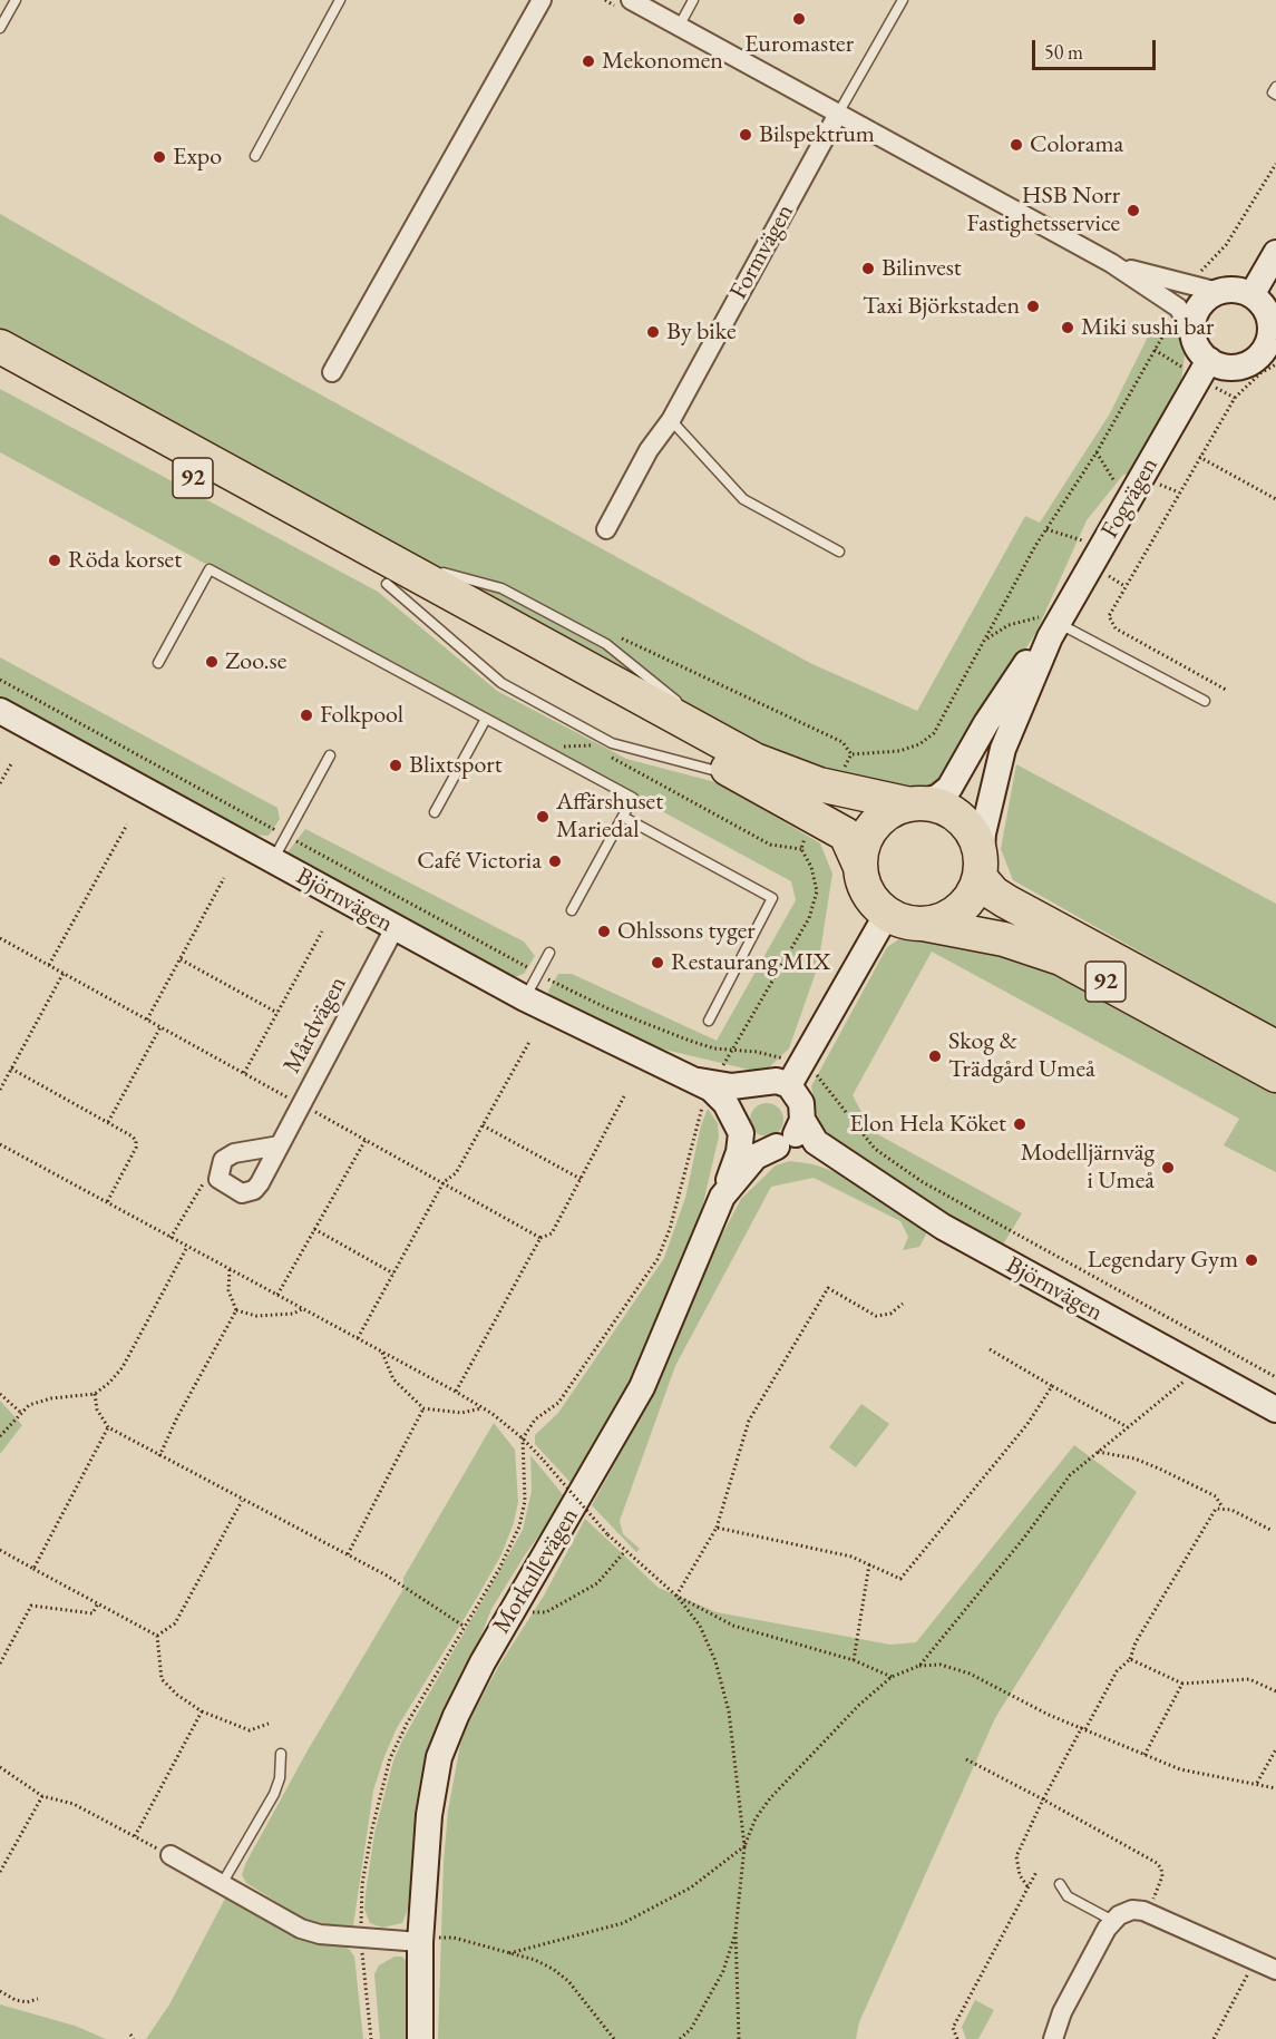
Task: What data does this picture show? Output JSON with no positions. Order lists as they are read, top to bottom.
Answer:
{
  "streets": {
    "highway": ["92"],
    "street": [
      "Formvägen",
      "Fogvägen",
      "Björnvägen",
      "Mårdvägen",
      "Morkullevägen"
    ]
  },
  "crossings": [
    ["92", "Fogvägen"],
    ["Björnvägen", "Mårdvägen"],
    ["Björnvägen", "Morkullevägen"]
  ],
  "places": [
    "Euromaster",
    "Mekonomen",
    "Bilspektrum",
    "Colorama",
    "Expo",
    "HSB Norr Fastighetsservice",
    "Bilinvest",
    "Taxi Björkstaden",
    "Miki sushi bar",
    "By bike",
    "Röda korset",
    "Zoo.se",
    "Folkpool",
    "Blixtsport",
    "Affärshuset Mariedal",
    "Café Victoria",
    "Ohlssons tyger",
    "Restaurang MIX",
    "Skog & Trädgård Umeå",
    "Elon Hela Köket",
    "Modelljärnväg i Umeå",
    "Legendary Gym"
  ],
  "scale_bar": "50 m"
}
